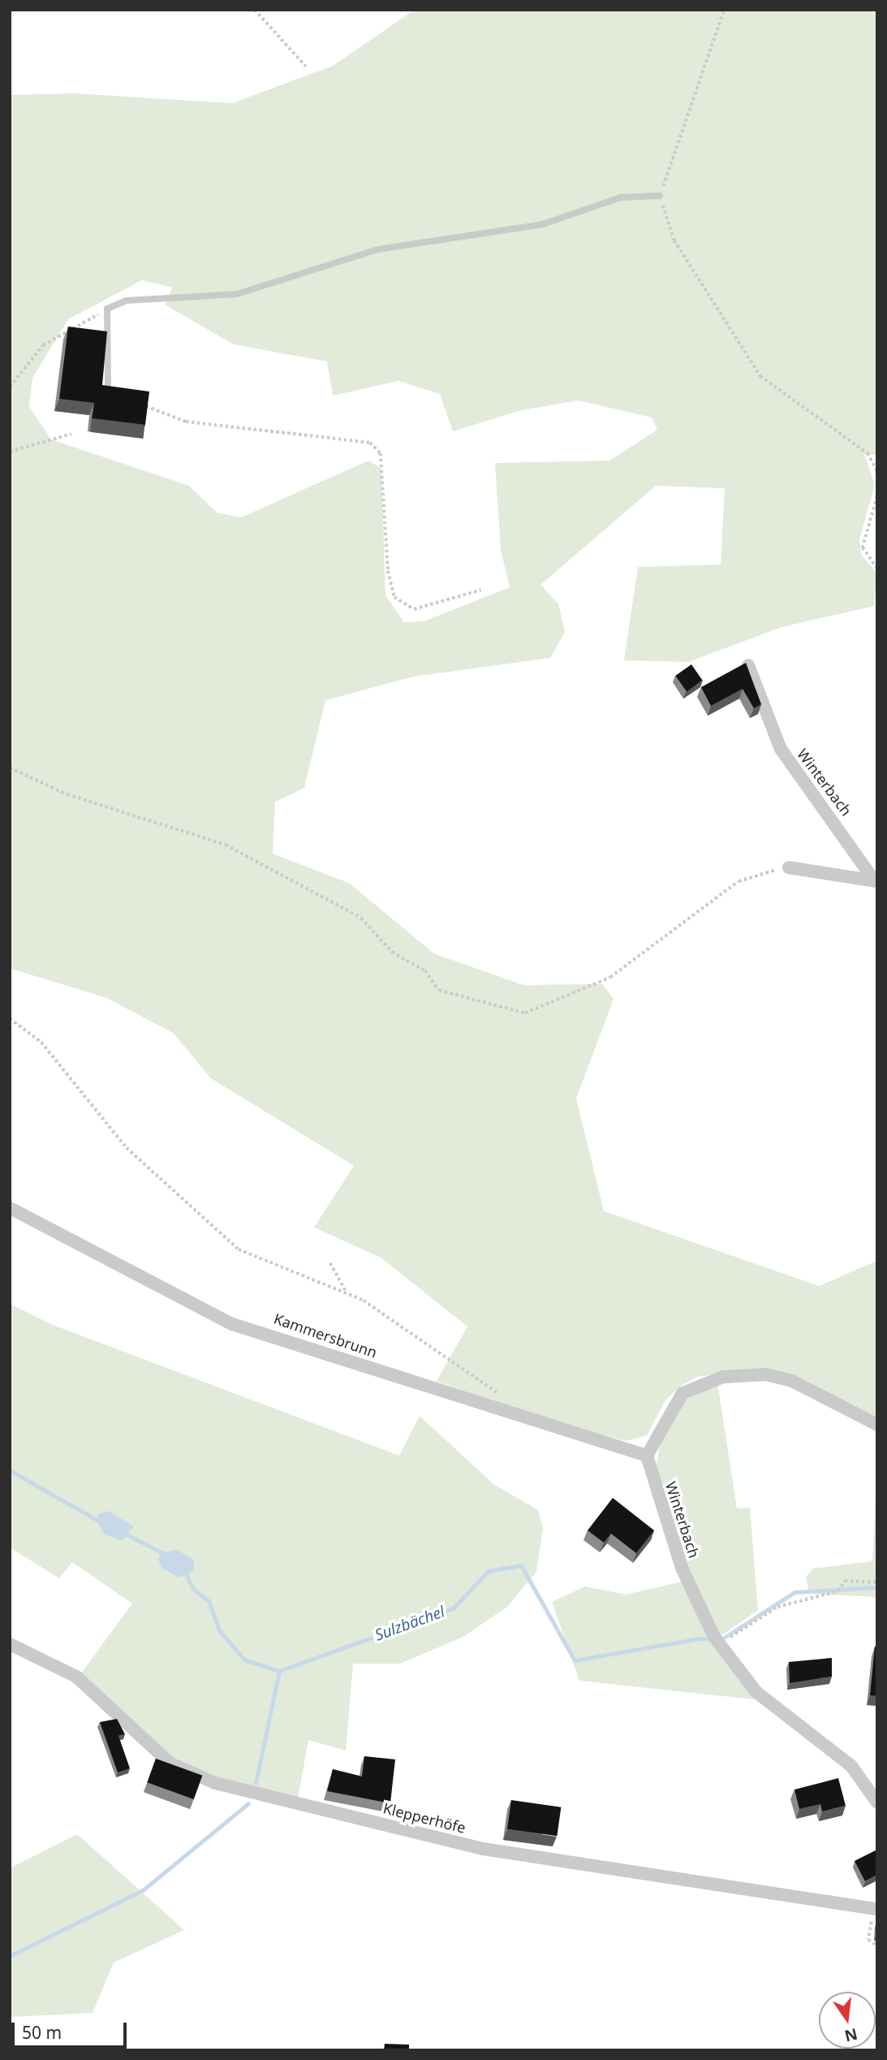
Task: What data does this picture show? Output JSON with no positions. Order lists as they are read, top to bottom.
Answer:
{
  "streets": {
    "street": ["Winterbach", "Kammersbrunn", "Klepperhöfe"]
  },
  "crossings": [
    ["Winterbach", "Kammersbrunn"]
  ],
  "water": ["Sulzbächel"],
  "scale_bar": "50 m",
  "north": "bottom"
}
